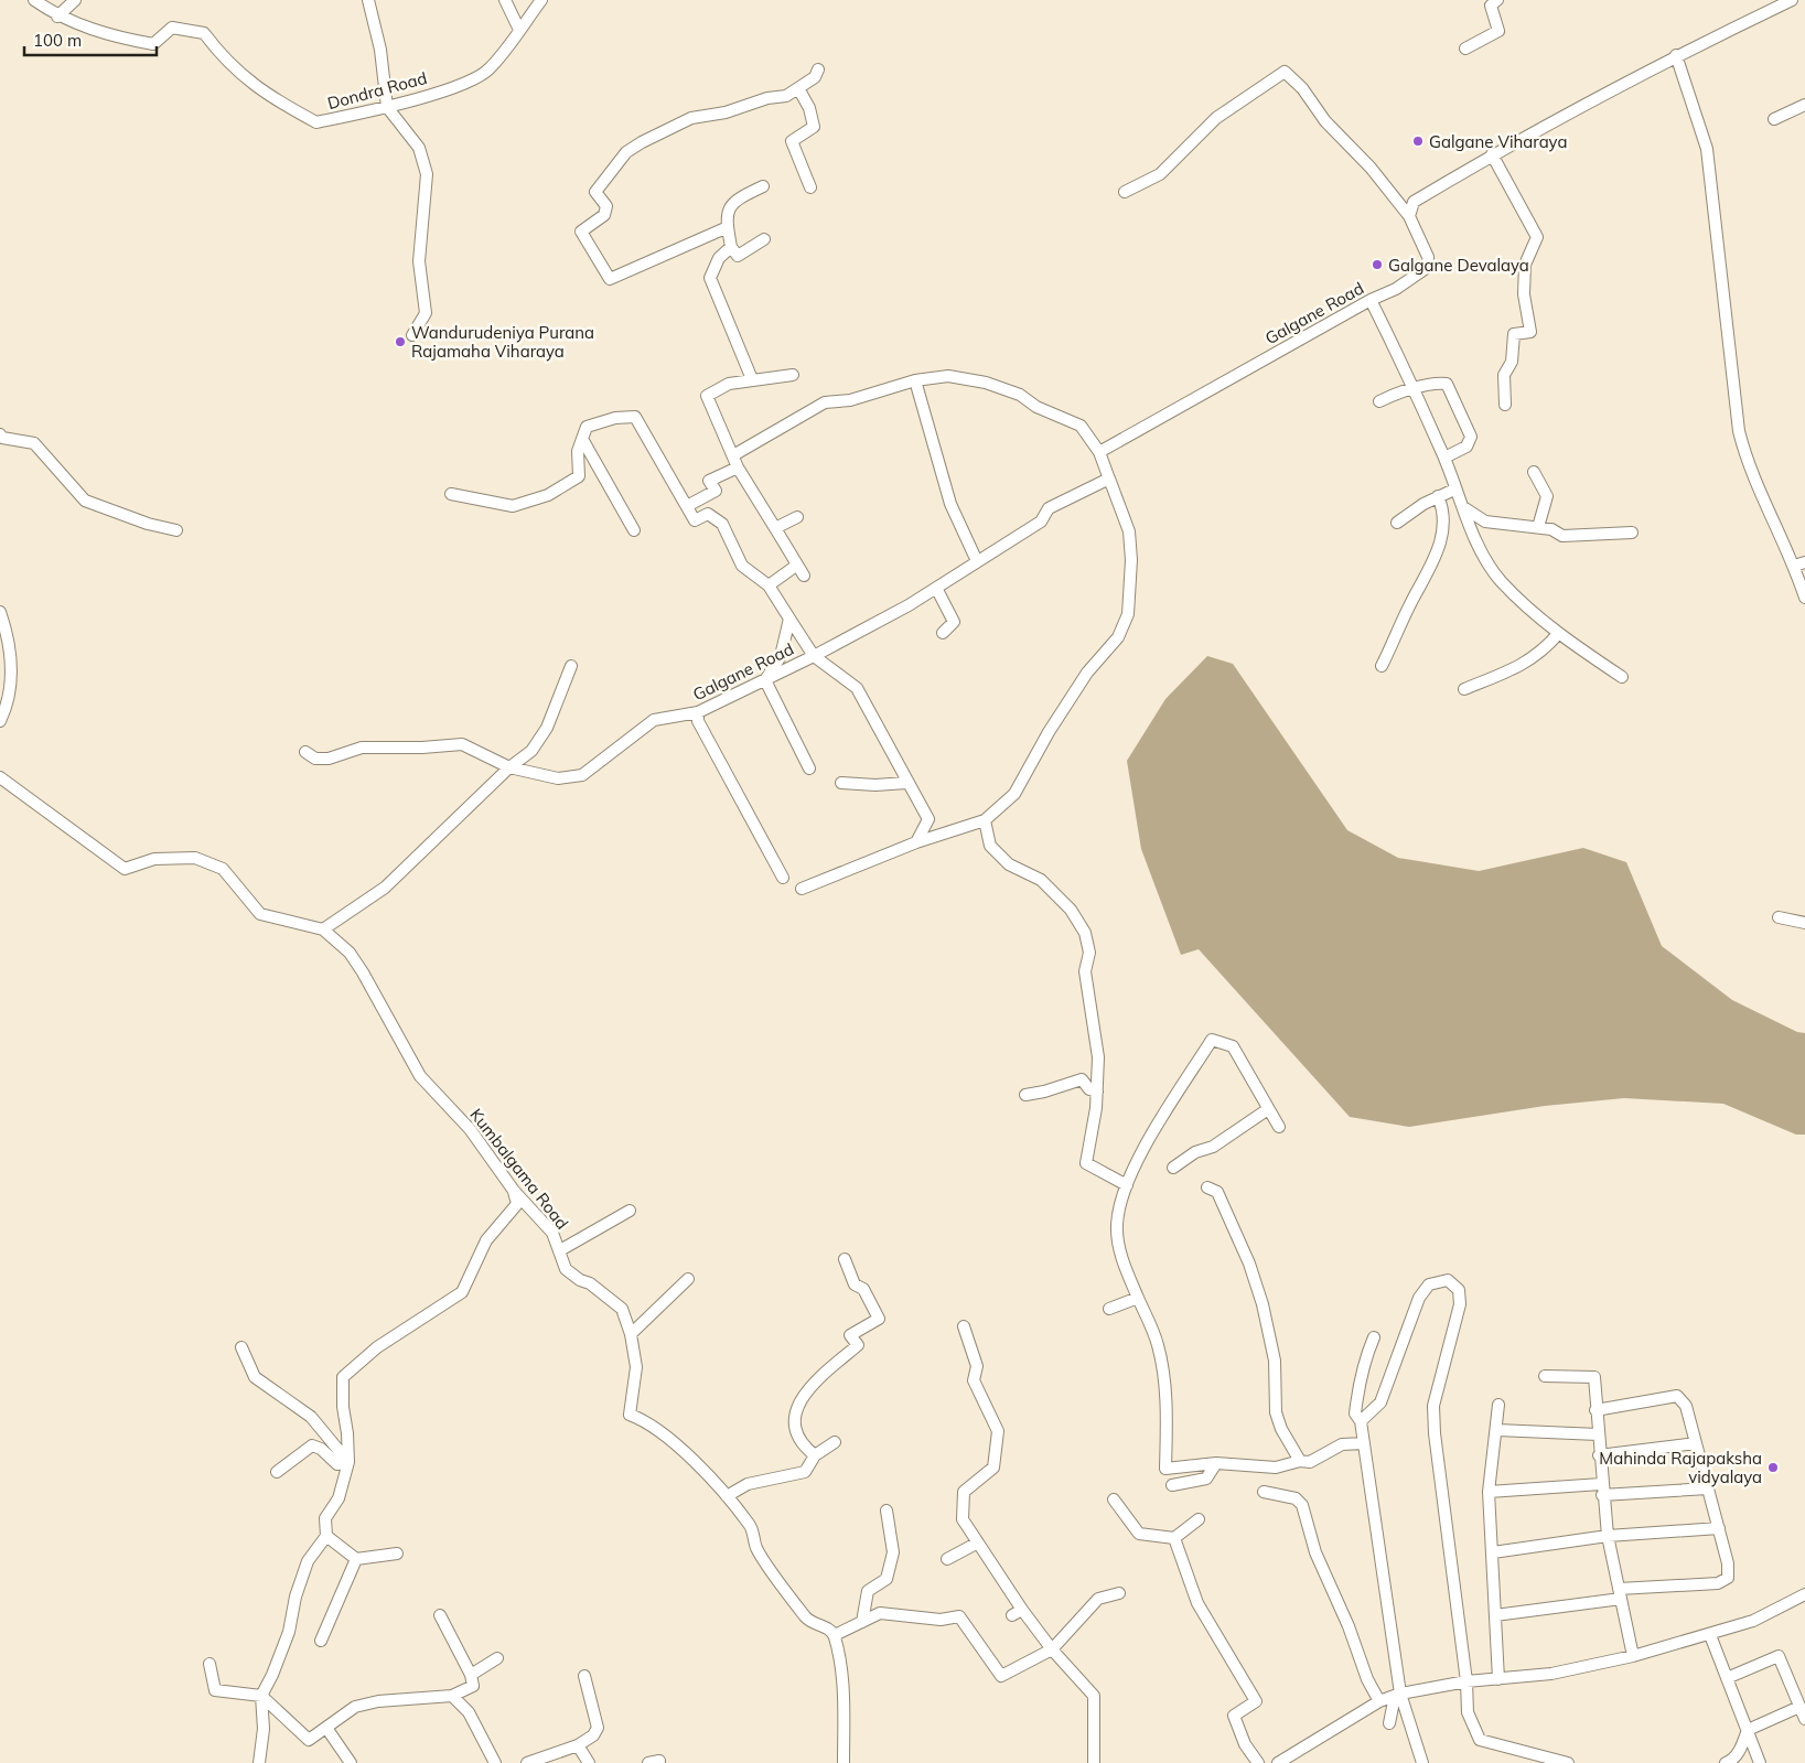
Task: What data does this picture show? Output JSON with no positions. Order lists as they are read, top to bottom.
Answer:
{
  "streets": {
    "street": ["Dondra Road", "Galgane Road", "Kumbalgama Road"]
  },
  "places": [
    "Galgane Viharaya",
    "Galgane Devalaya",
    "Wandurudeniya Purana Rajamaha Viharaya",
    "Mahinda Rajapaksha vidyalaya"
  ],
  "scale_bar": "100 m"
}
